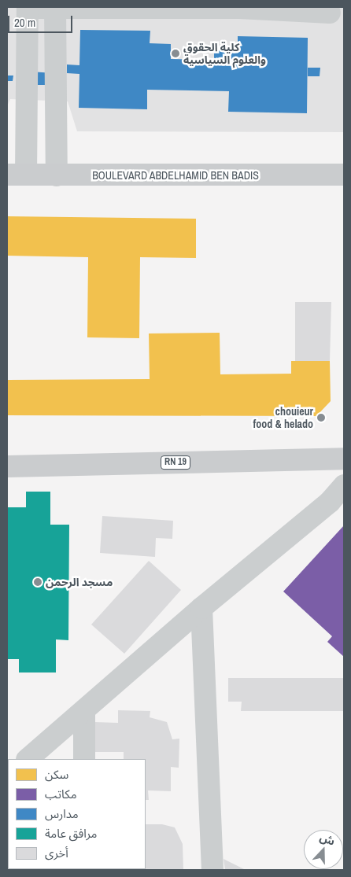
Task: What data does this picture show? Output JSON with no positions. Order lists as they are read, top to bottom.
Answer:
{
  "streets": {
    "main road": ["BOULEVARD ABDELHAMID BEN BADIS", "RN 19"]
  },
  "places": ["كلية الحقوق والعلوم السياسية", "chouieur food & helado", "مسجد الرحمن"],
  "legend": [
    "سكن",
    "مكاتب",
    "مدارس",
    "مرافق عامة",
    "أخرى"
  ],
  "scale_bar": "20 m",
  "north": "top"
}
